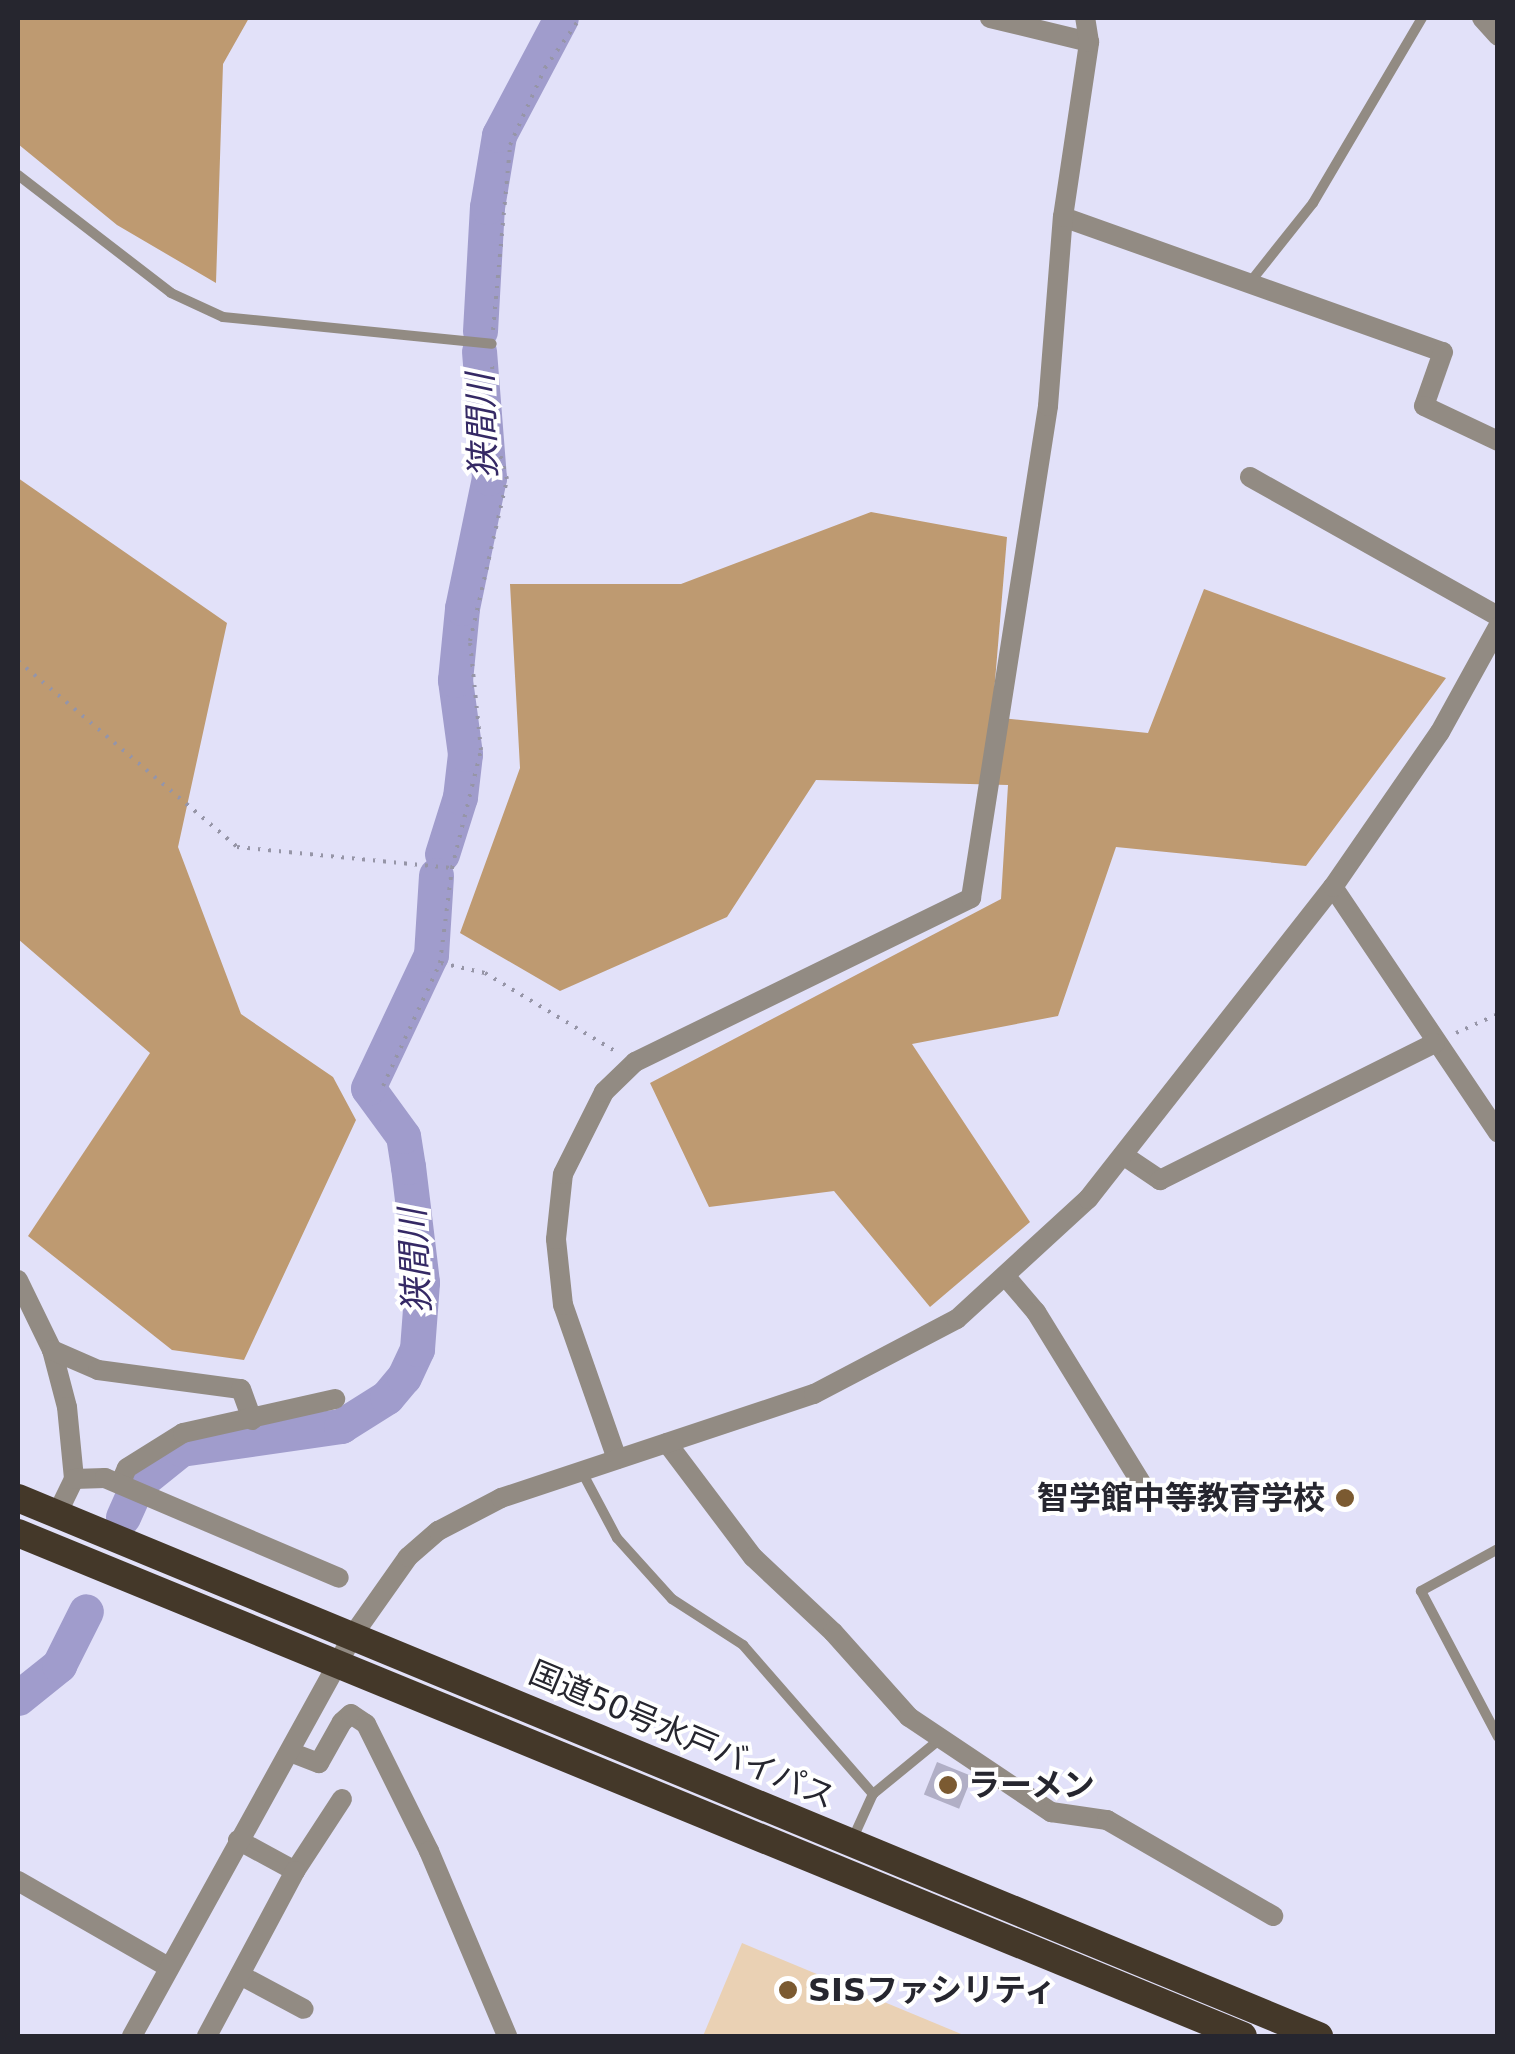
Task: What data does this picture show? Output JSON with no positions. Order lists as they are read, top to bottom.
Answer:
{
  "streets": {
    "highway": ["国道50号水戸バイパス"]
  },
  "water": ["狭間川"],
  "places": ["智学館中等教育学校", "ラーメン", "SISファシリティ"]
}
